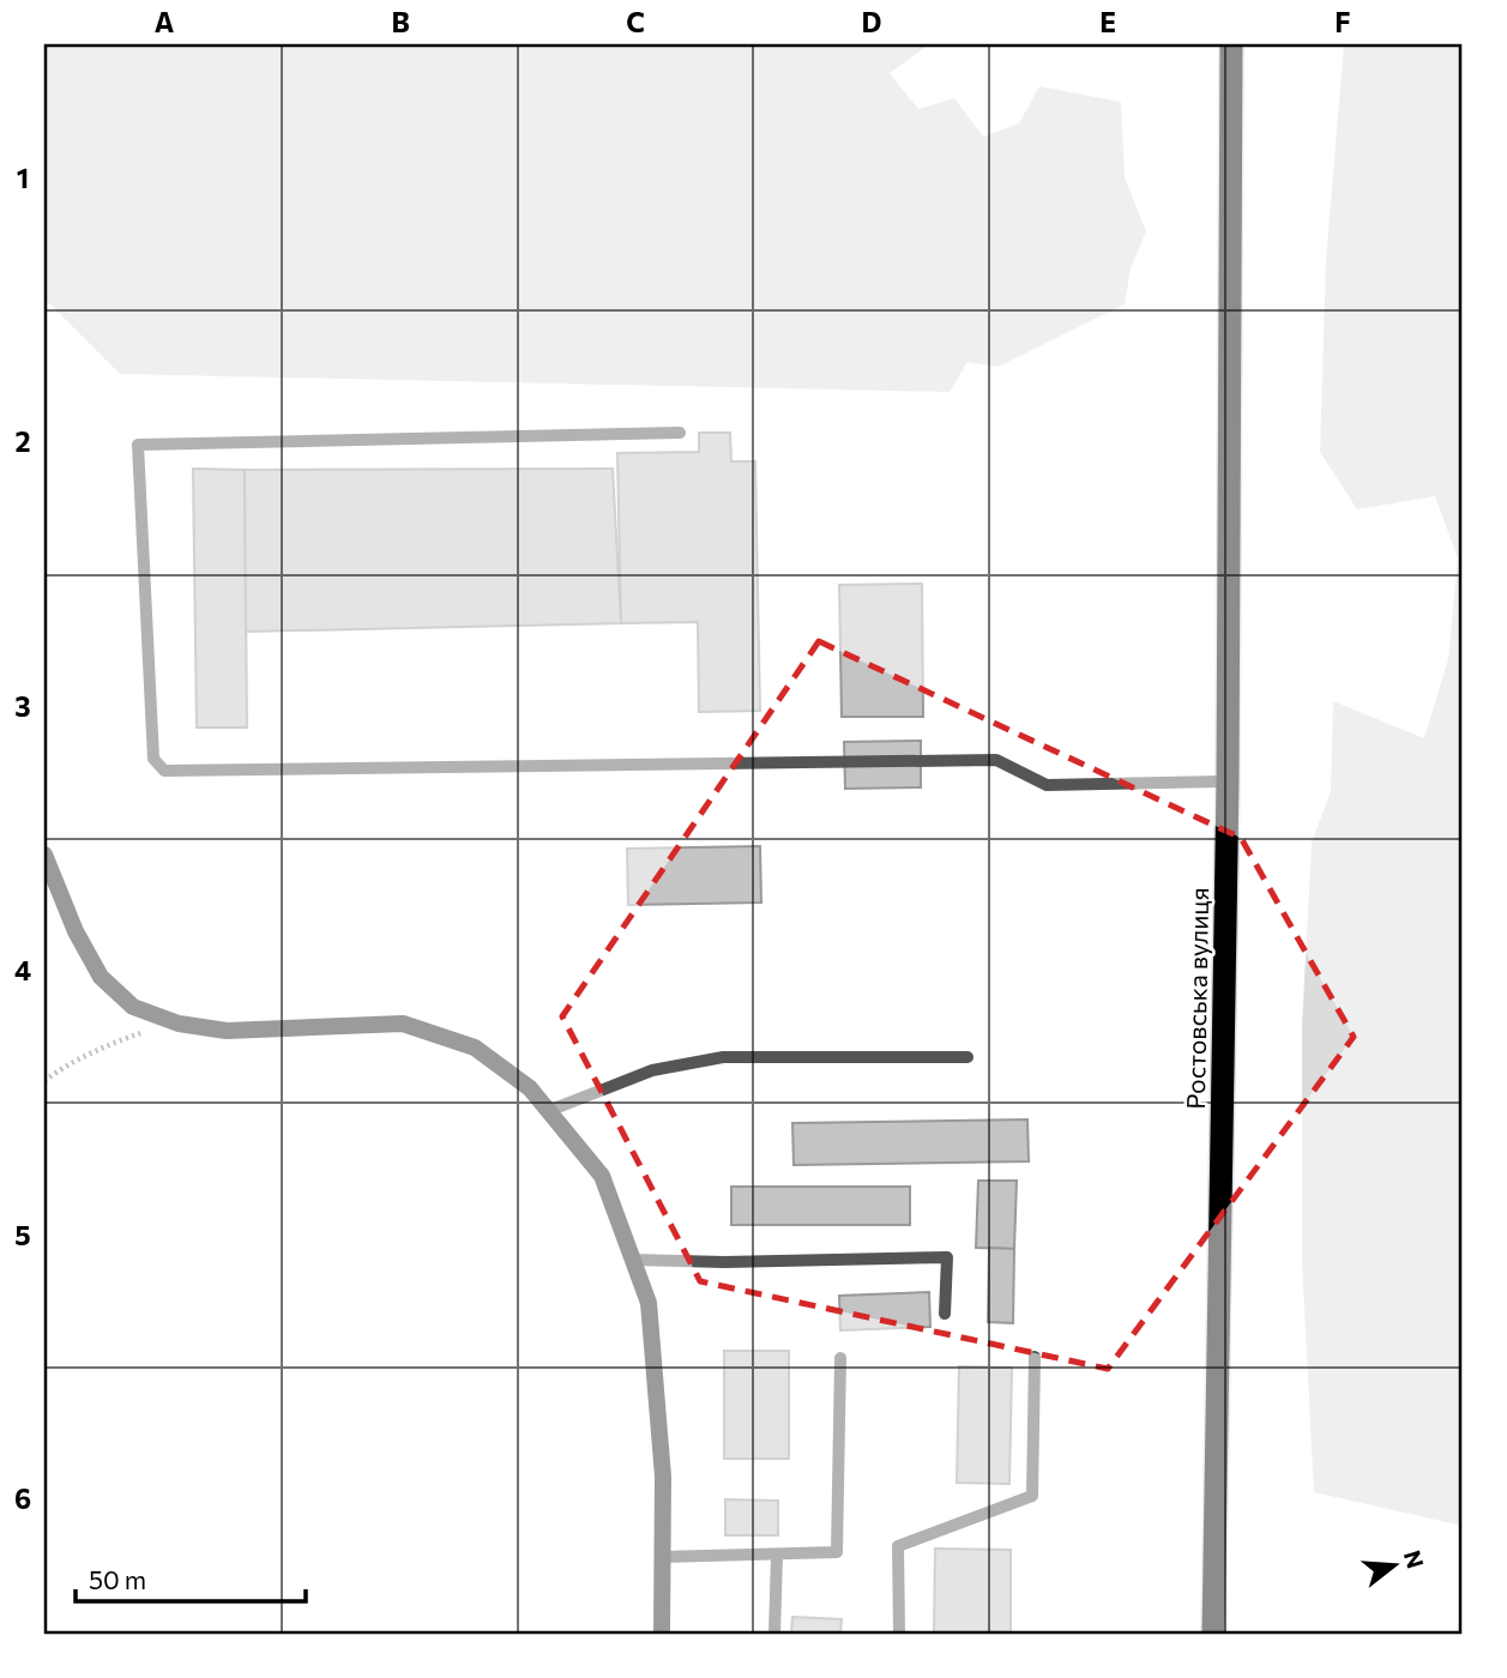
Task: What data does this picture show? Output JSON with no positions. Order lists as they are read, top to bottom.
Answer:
{
  "streets": {
    "highway": ["Ростовська вулиця"]
  },
  "scale_bar": "50 m",
  "north": "right",
  "grid": {
    "columns": [
      "A",
      "B",
      "C",
      "D",
      "E",
      "F"
    ],
    "rows": [
      "1",
      "2",
      "3",
      "4",
      "5",
      "6"
    ]
  }
}
